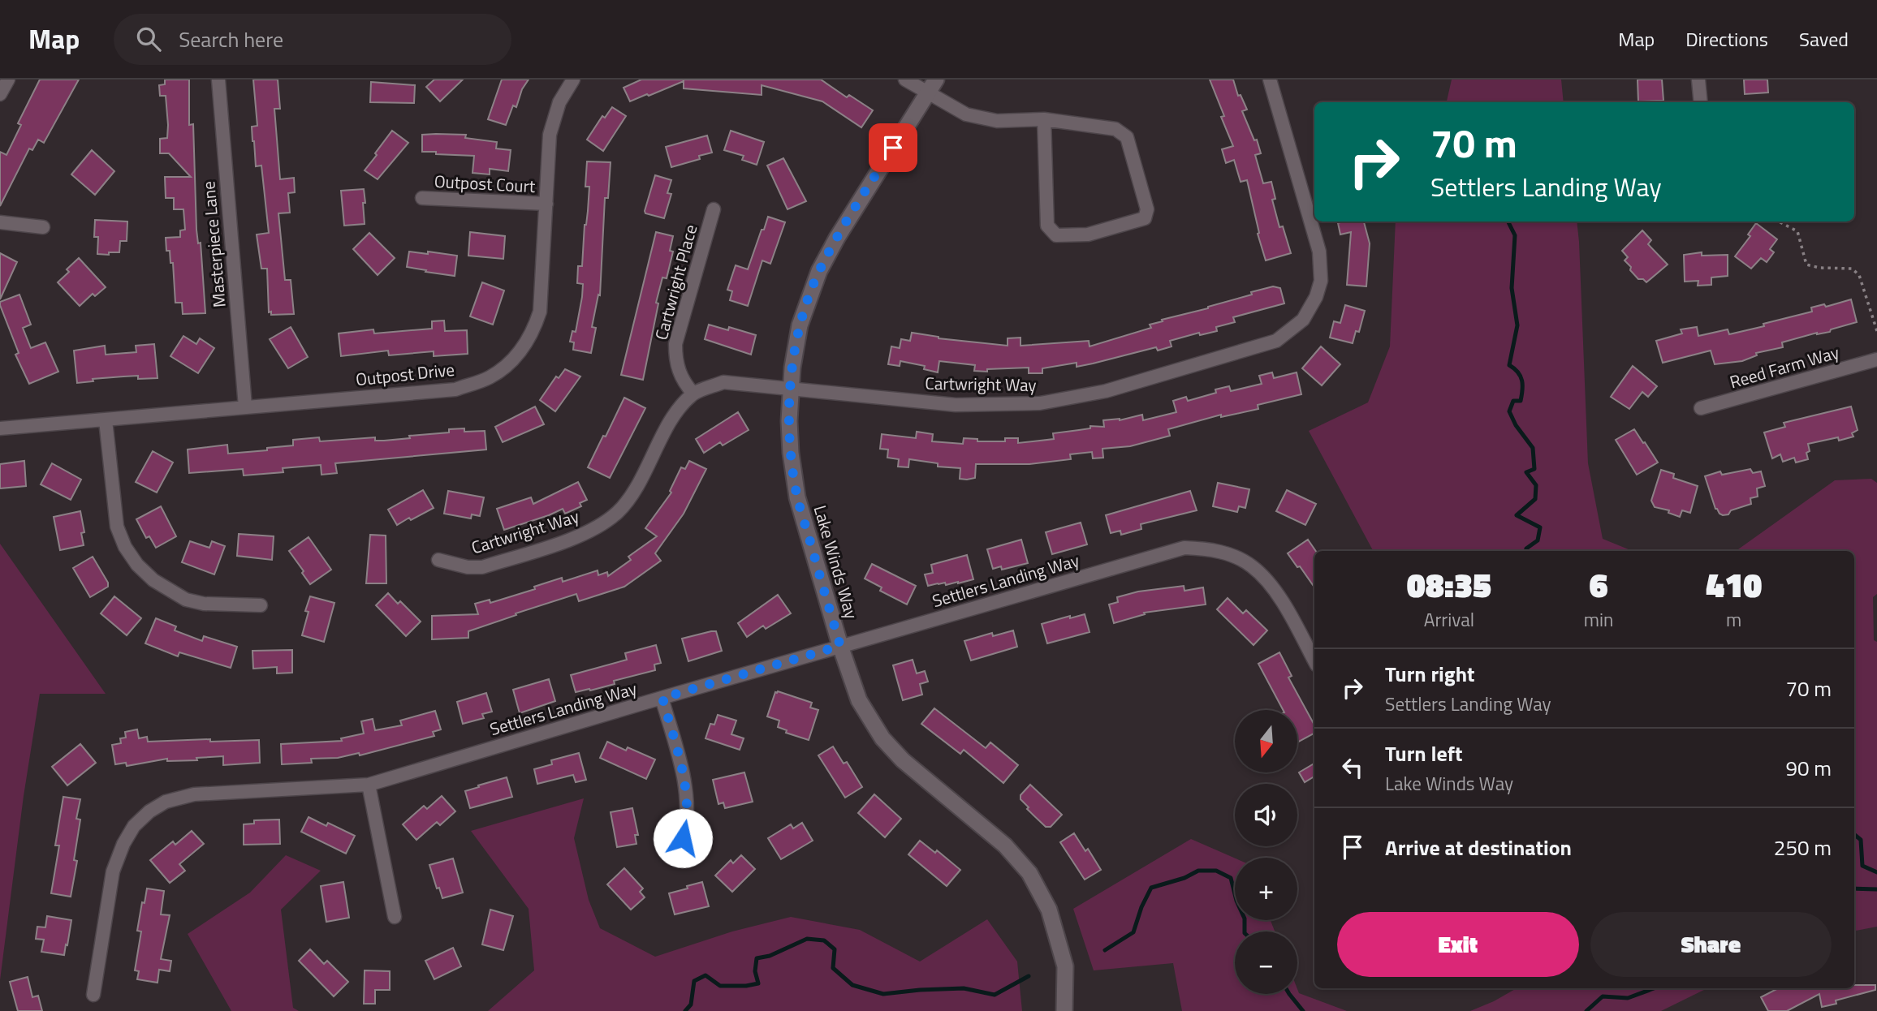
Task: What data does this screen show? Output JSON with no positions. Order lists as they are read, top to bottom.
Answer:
{
  "streets": {
    "street": [
      "Outpost Court",
      "Masterpiece Lane",
      "Cartwright Place",
      "Reed Farm Way",
      "Outpost Drive",
      "Cartwright Way",
      "Lake Winds Way",
      "Settlers Landing Way"
    ]
  },
  "crossings": [
    ["Outpost Court", "Outpost Drive"],
    ["Masterpiece Lane", "Outpost Drive"],
    ["Cartwright Place", "Cartwright Way"],
    ["Cartwright Way", "Lake Winds Way"],
    ["Lake Winds Way", "Settlers Landing Way"]
  ],
  "north": "bottom",
  "page": {
    "header": "Map",
    "search": "Search here",
    "nav": ["Map", "Directions", "Saved"],
    "turn": ["70 m", "Settlers Landing Way"],
    "eta": [
      "08:35",
      "Arrival",
      "6",
      "min",
      "410",
      "m"
    ],
    "list": [
      {
        "name": "Turn right",
        "note": "Settlers Landing Way",
        "value": "70 m"
      },
      {
        "name": "Turn left",
        "note": "Lake Winds Way",
        "value": "90 m"
      },
      {
        "name": "Arrive at destination",
        "value": "250 m"
      }
    ],
    "map_buttons": ["+", "−"],
    "buttons": ["Exit", "Share"]
  }
}
